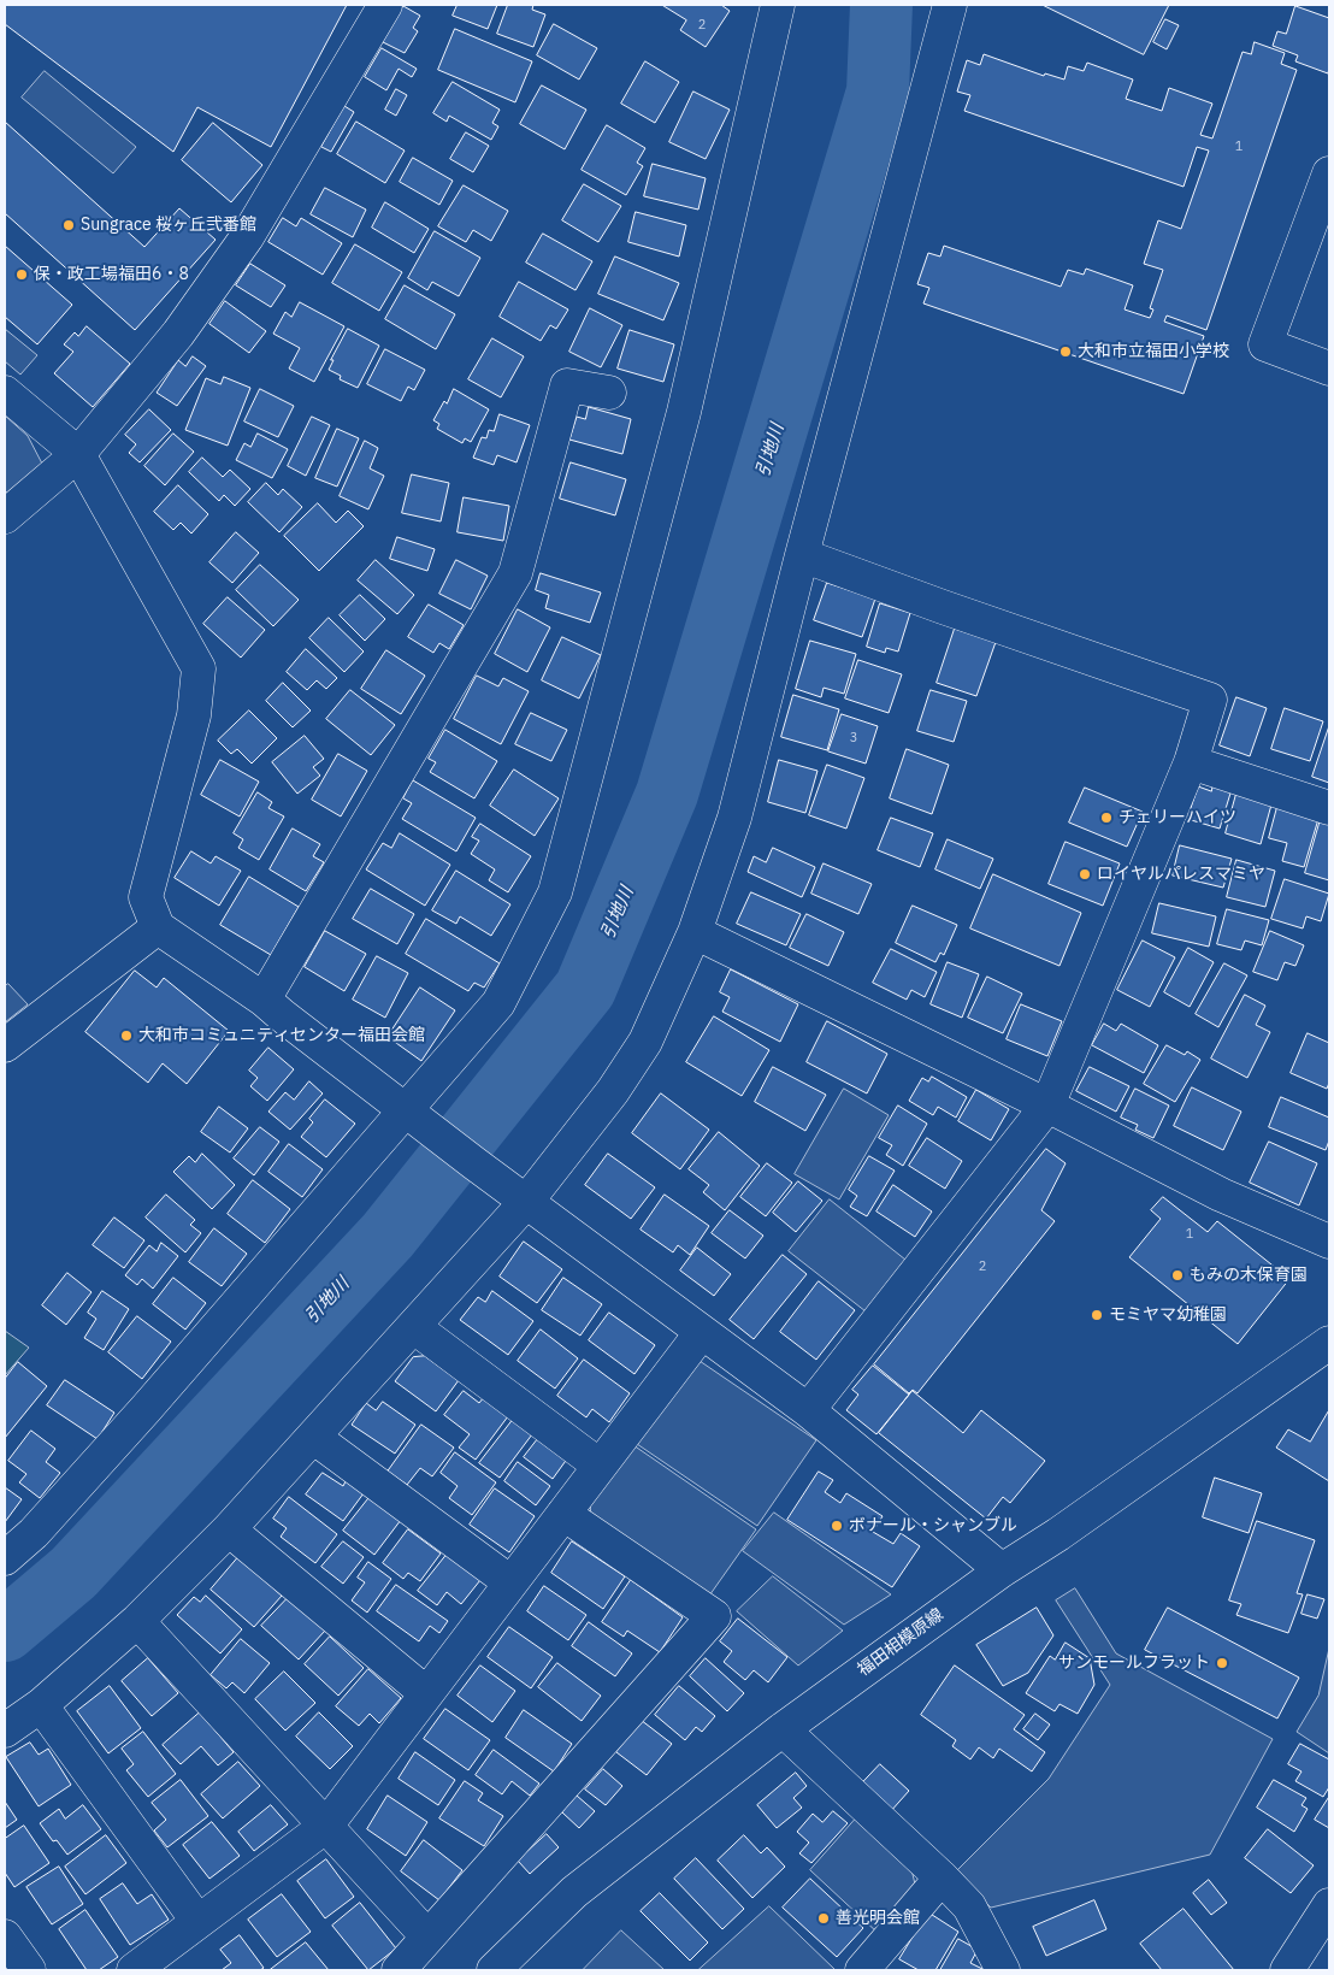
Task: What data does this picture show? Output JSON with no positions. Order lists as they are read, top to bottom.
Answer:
{
  "streets": {
    "street": ["福田相模原線"]
  },
  "water": ["引地川"],
  "places": [
    "Sungrace 桜ヶ丘弐番館",
    "保・政工場福田6・8",
    "大和市立福田小学校",
    "チェリーハイツ",
    "ロイヤルパレスマミヤ",
    "大和市コミュニティセンター福田会館",
    "もみの木保育園",
    "モミヤマ幼稚園",
    "ボナール・シャンブル",
    "サンモールフラット",
    "善光明会館"
  ],
  "house_numbers": [
    "2",
    "1",
    "3",
    "1",
    "2"
  ]
}
